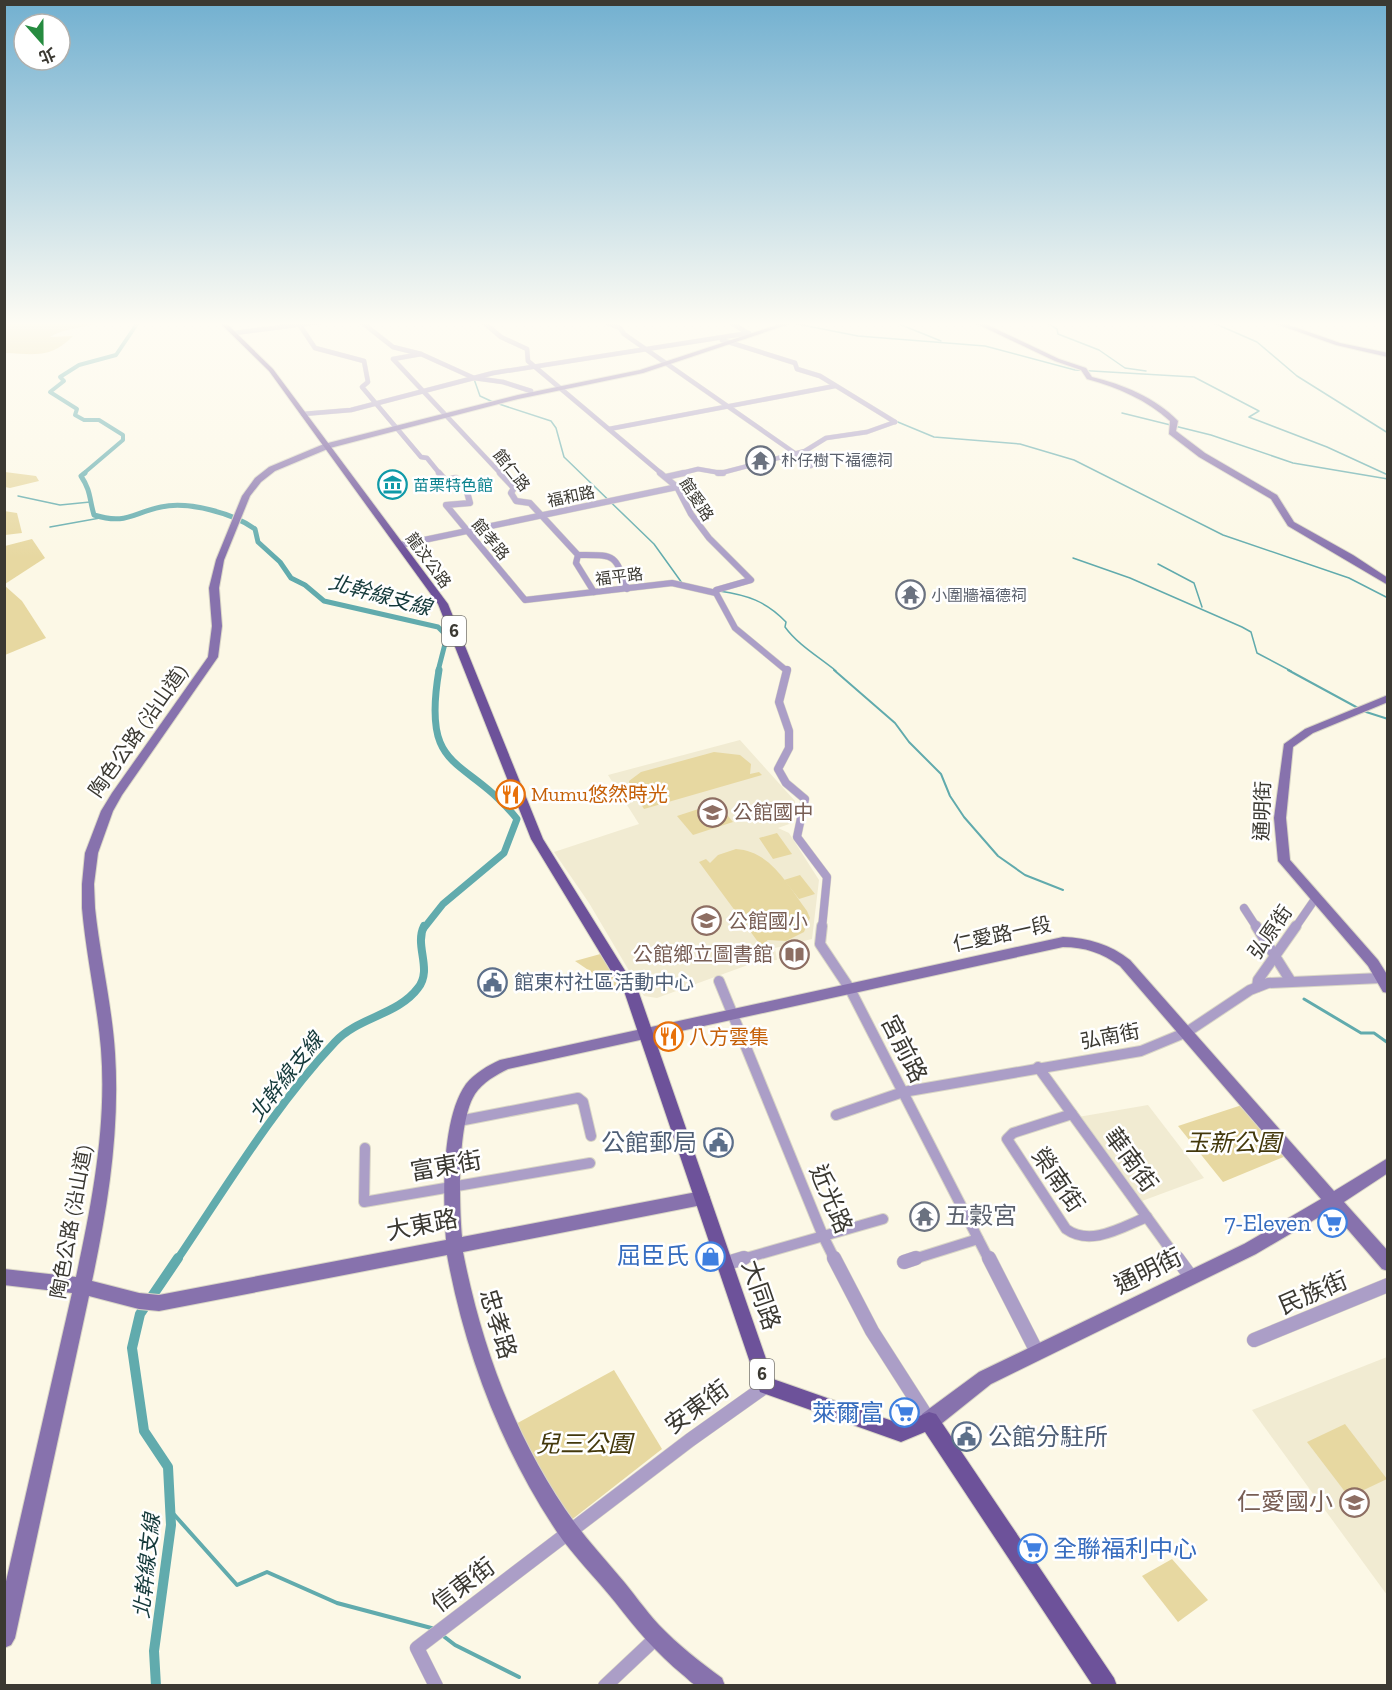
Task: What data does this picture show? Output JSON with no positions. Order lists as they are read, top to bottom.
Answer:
{
  "streets": {
    "main road": ["龍汶公路", "6", "大同路"],
    "street": [
      "館仁路",
      "福和路",
      "館愛路",
      "館孝路",
      "福平路",
      "陶色公路 (沿山道)",
      "通明街",
      "弘原街",
      "仁愛路一段",
      "弘南街",
      "宮前路",
      "華南街",
      "富東街",
      "榮南街",
      "近光路",
      "大東路",
      "民族街",
      "忠孝路",
      "安東街",
      "信東街"
    ]
  },
  "crossings": [
    ["館仁路", "福和路"],
    ["館仁路", "福平路"],
    ["館仁路", "陶色公路 (沿山道)"],
    ["福和路", "館愛路"],
    ["福和路", "館孝路"],
    ["福和路", "龍汶公路"],
    ["館愛路", "福平路"],
    ["館愛路", "宮前路"],
    ["館孝路", "福平路"],
    ["館孝路", "陶色公路 (沿山道)"],
    ["龍汶公路", "6"],
    ["龍汶公路", "陶色公路 (沿山道)"],
    ["龍汶公路", "大同路"],
    ["福平路", "宮前路"],
    ["6", "陶色公路 (沿山道)"],
    ["6", "通明街"],
    ["6", "近光路"],
    ["6", "大同路"],
    ["6", "安東街"],
    ["陶色公路 (沿山道)", "大東路"],
    ["通明街", "弘原街"],
    ["通明街", "仁愛路一段"],
    ["通明街", "弘南街"],
    ["通明街", "宮前路"],
    ["通明街", "華南街"],
    ["通明街", "近光路"],
    ["弘原街", "弘南街"],
    ["仁愛路一段", "弘南街"],
    ["仁愛路一段", "宮前路"],
    ["仁愛路一段", "近光路"],
    ["仁愛路一段", "大同路"],
    ["仁愛路一段", "忠孝路"],
    ["弘南街", "宮前路"],
    ["弘南街", "華南街"],
    ["華南街", "榮南街"],
    ["富東街", "忠孝路"],
    ["大東路", "大同路"],
    ["大東路", "忠孝路"],
    ["大同路", "忠孝路"],
    ["大同路", "安東街"],
    ["忠孝路", "安東街"],
    ["忠孝路", "信東街"],
    ["安東街", "信東街"]
  ],
  "water": ["北幹線支線"],
  "parks": ["玉新公園", "兒三公園"],
  "places": {
    "temple": ["朴仔樹下福德祠", "小圍牆福德祠", "五穀宮"],
    "museum": ["苗栗特色館"],
    "restaurant": ["Mumu悠然時光", "八方雲集"],
    "school or university": ["公館國中", "公館國小", "仁愛國小"],
    "library": ["公館鄉立圖書館"],
    "public building": ["館東村社區活動中心", "公館郵局", "公館分駐所"],
    "supermarket": ["7-Eleven", "萊爾富", "全聯福利中心"],
    "shop": ["屈臣氏"]
  },
  "north": "bottom"
}
